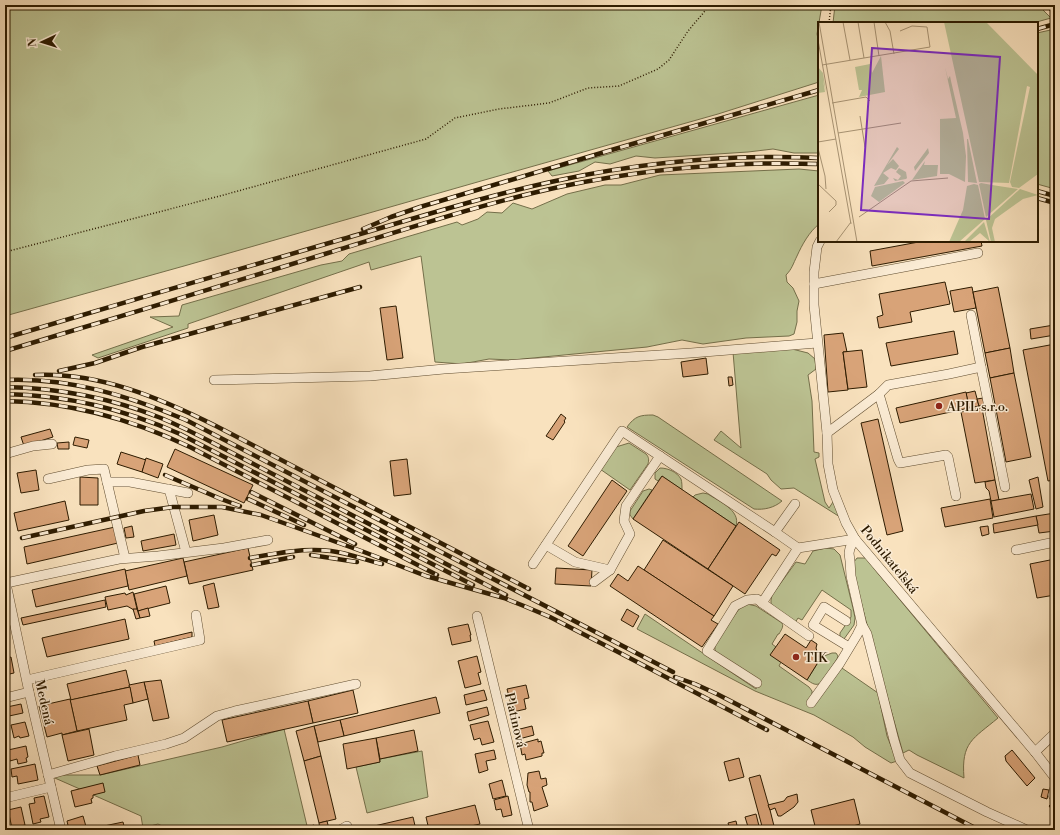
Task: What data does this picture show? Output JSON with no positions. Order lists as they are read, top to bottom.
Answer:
{
  "streets": {
    "street": ["Podnikateľská", "Medená", "Platinová"]
  },
  "places": ["APIL s.r.o.", "TIK"],
  "north": "left"
}
